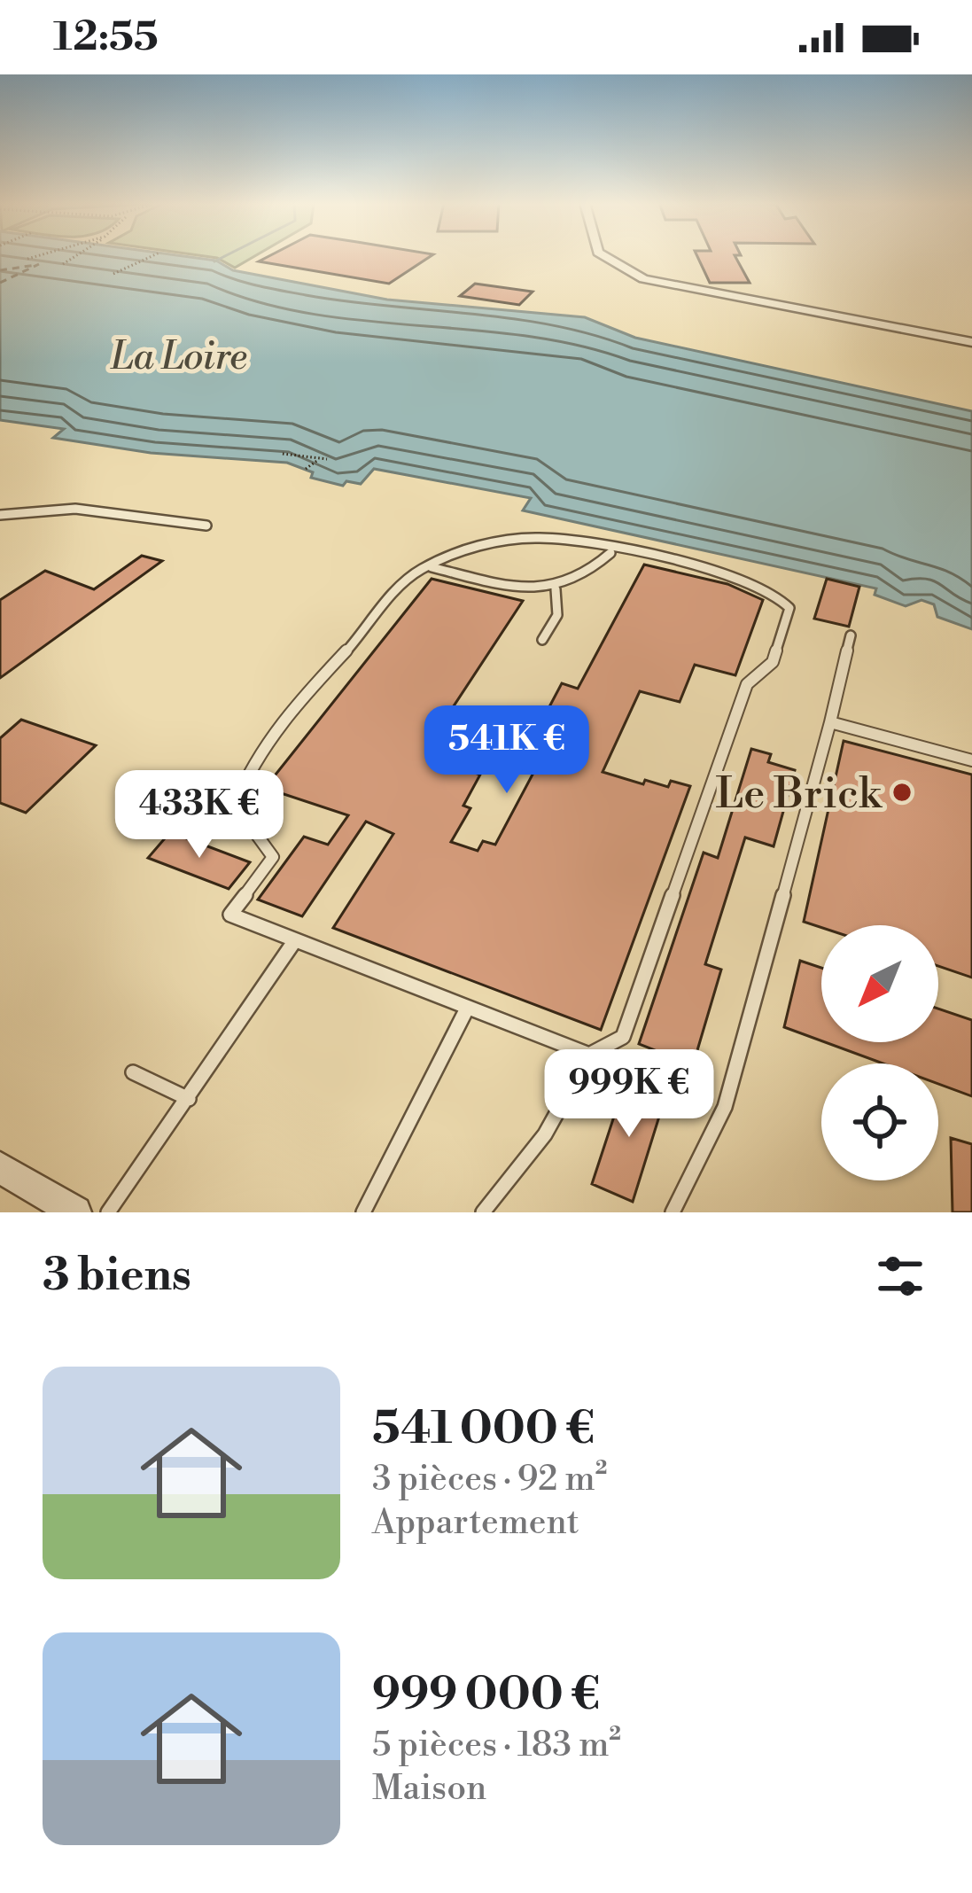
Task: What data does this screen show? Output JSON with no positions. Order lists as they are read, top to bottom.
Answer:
{
  "water": ["La Loire"],
  "places": ["Le Brick"],
  "north": "bottom left",
  "page": {
    "status": "12:55",
    "price": ["541K €", "433K €", "999K €"],
    "heading": "3 biens",
    "list": [
      {
        "name": "541 000 €",
        "note": "3 pièces · 92 m² · Appartement"
      },
      {
        "name": "999 000 €",
        "note": "5 pièces · 183 m² · Maison"
      }
    ]
  }
}
